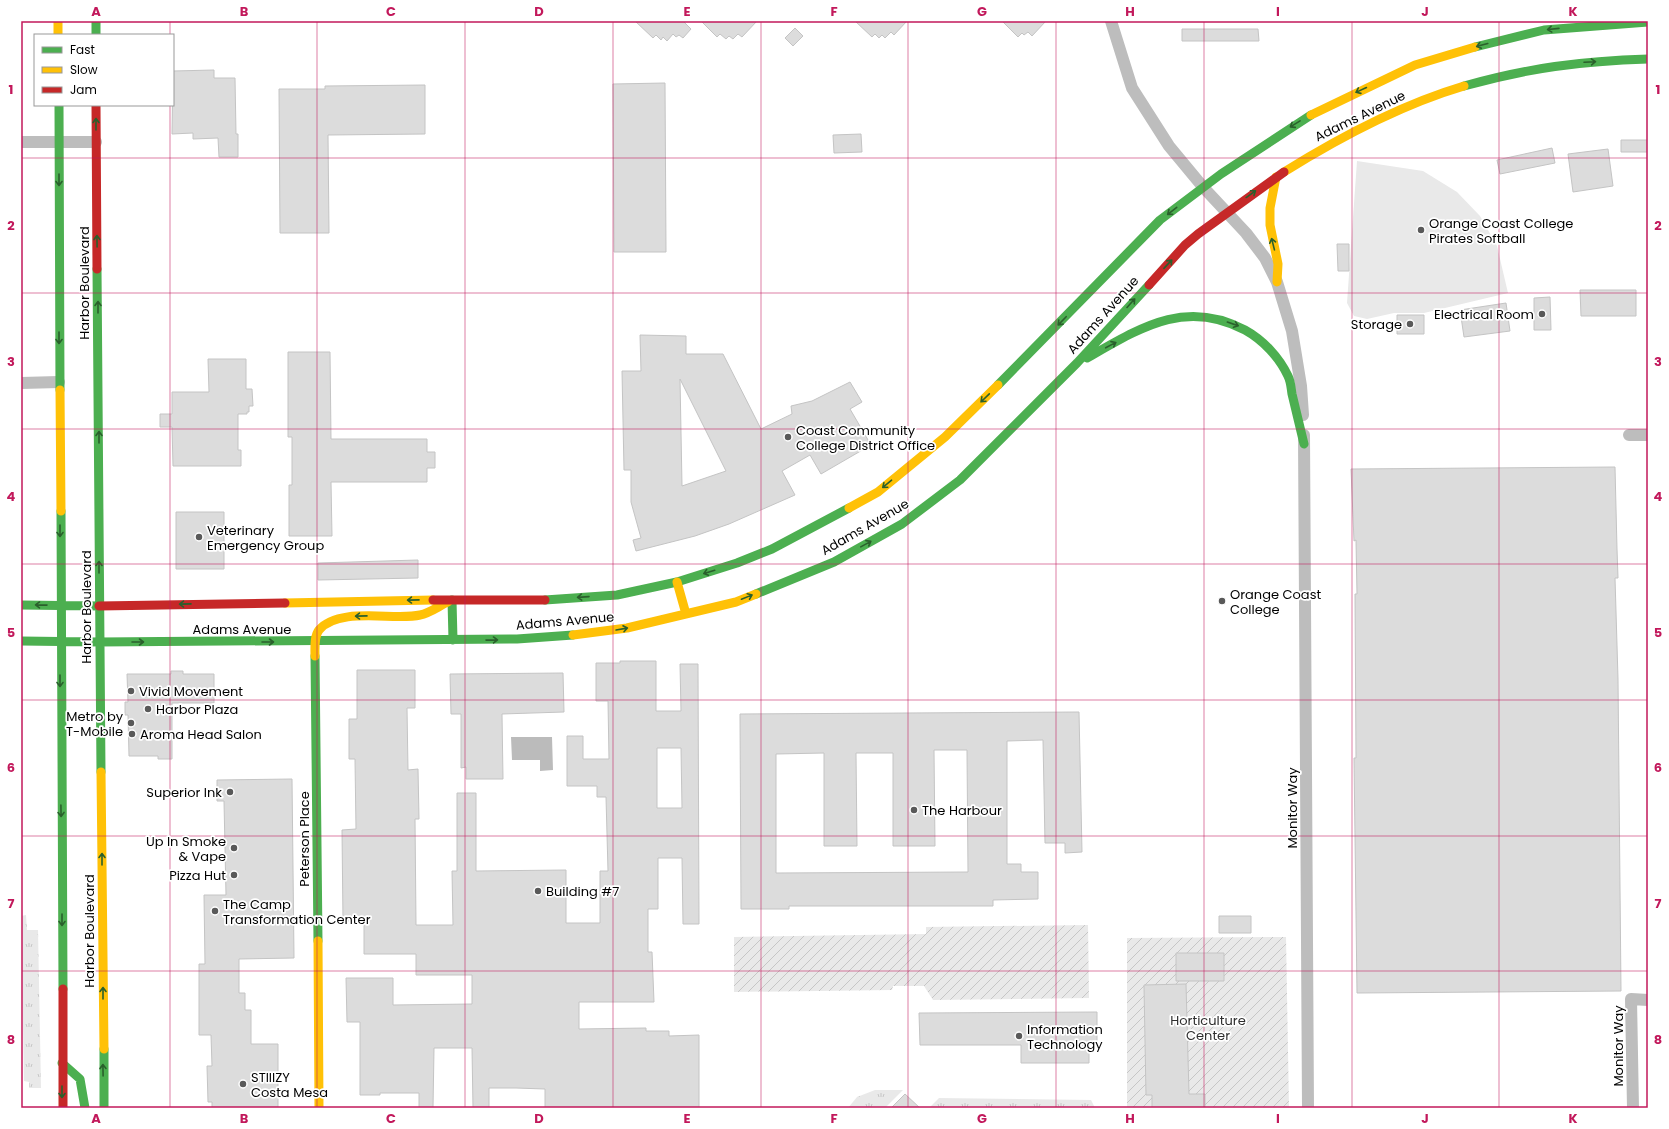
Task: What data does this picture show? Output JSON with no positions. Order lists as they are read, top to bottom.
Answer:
{
  "streets": {
    "main road": ["Adams Avenue", "Harbor Boulevard", "Peterson Place"],
    "street": ["Monitor Way"]
  },
  "crossings": [
    ["Adams Avenue", "Harbor Boulevard"],
    ["Adams Avenue", "Monitor Way"],
    ["Adams Avenue", "Peterson Place"]
  ],
  "parks": ["Horticulture Center"],
  "places": [
    "Orange Coast College Pirates Softball",
    "Electrical Room",
    "Storage",
    "Coast Community College District Office",
    "Veterinary Emergency Group",
    "Orange Coast College",
    "Vivid Movement",
    "Harbor Plaza",
    "Metro by T-Mobile",
    "Aroma Head Salon",
    "Superior Ink",
    "The Harbour",
    "Up In Smoke & Vape",
    "Pizza Hut",
    "Building #7",
    "The Camp Transformation Center",
    "Information Technology",
    "STIIIZY Costa Mesa"
  ],
  "legend": ["Fast", "Slow", "Jam"],
  "grid": {
    "columns": [
      "A",
      "B",
      "C",
      "D",
      "E",
      "F",
      "G",
      "H",
      "I",
      "J",
      "K"
    ],
    "rows": [
      "1",
      "2",
      "3",
      "4",
      "5",
      "6",
      "7",
      "8"
    ]
  }
}
